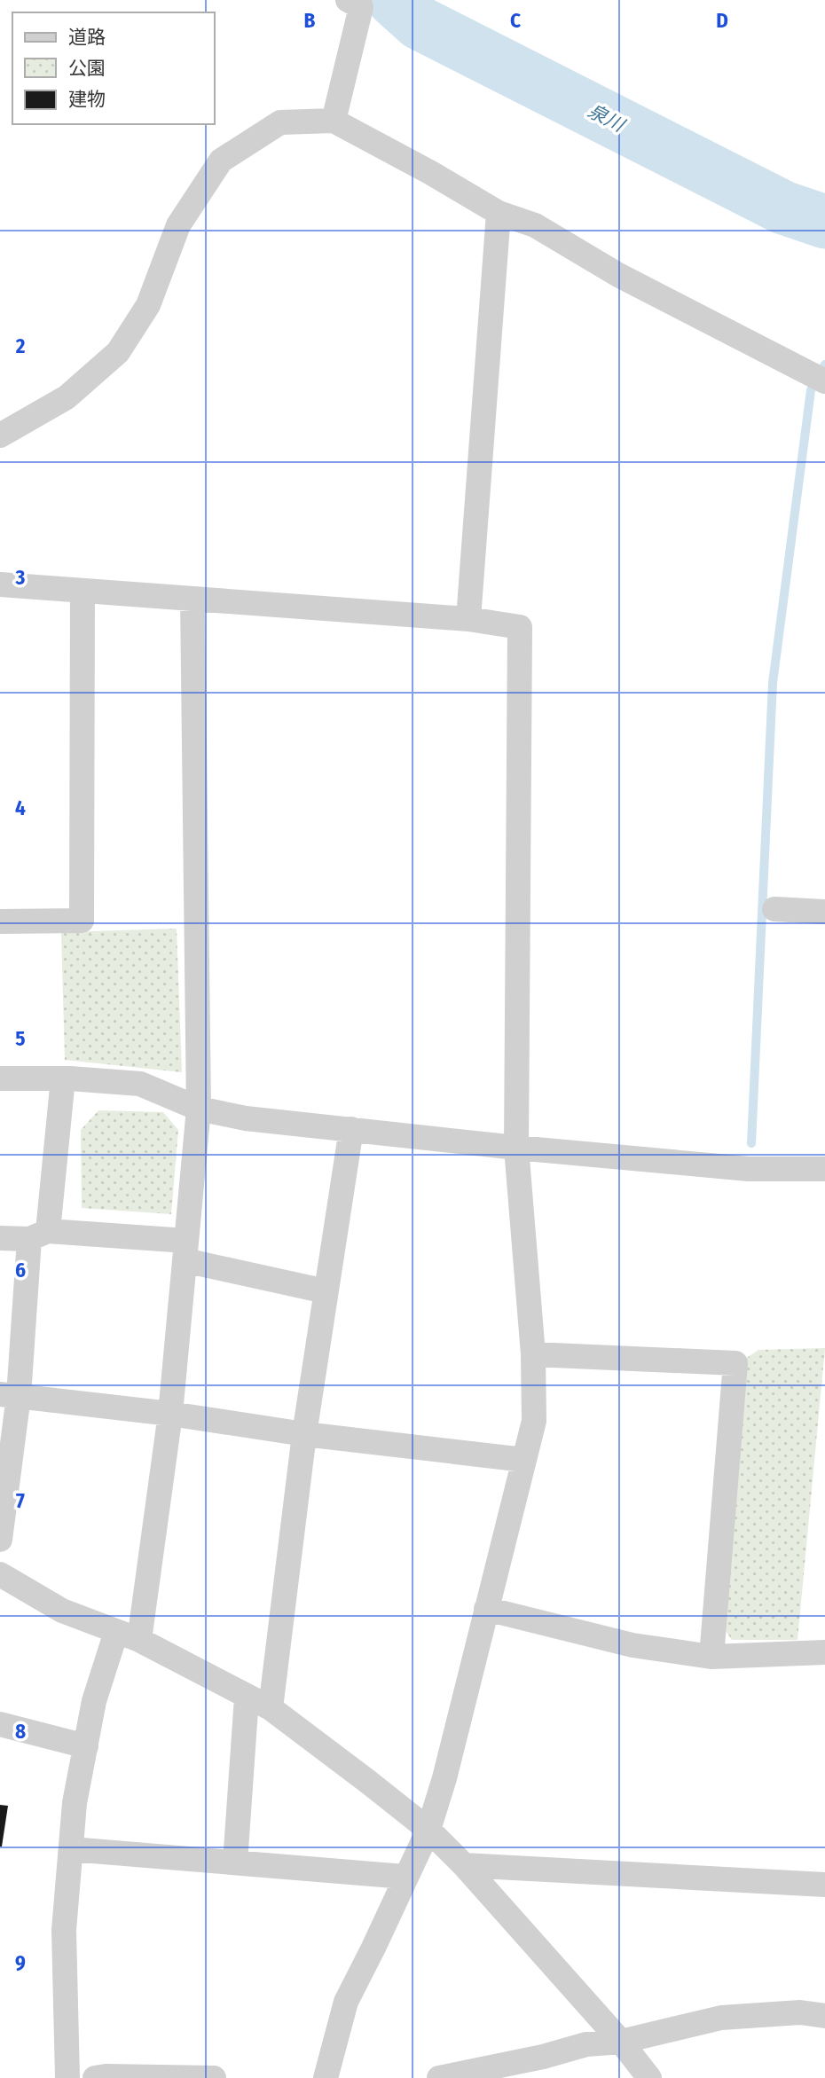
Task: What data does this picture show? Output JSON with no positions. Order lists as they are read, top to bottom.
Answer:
{
  "water": ["泉川"],
  "legend": ["道路", "公園", "建物"],
  "grid": {
    "columns": ["B", "C", "D"],
    "rows": [
      "2",
      "3",
      "4",
      "5",
      "6",
      "7",
      "8",
      "9"
    ]
  }
}
